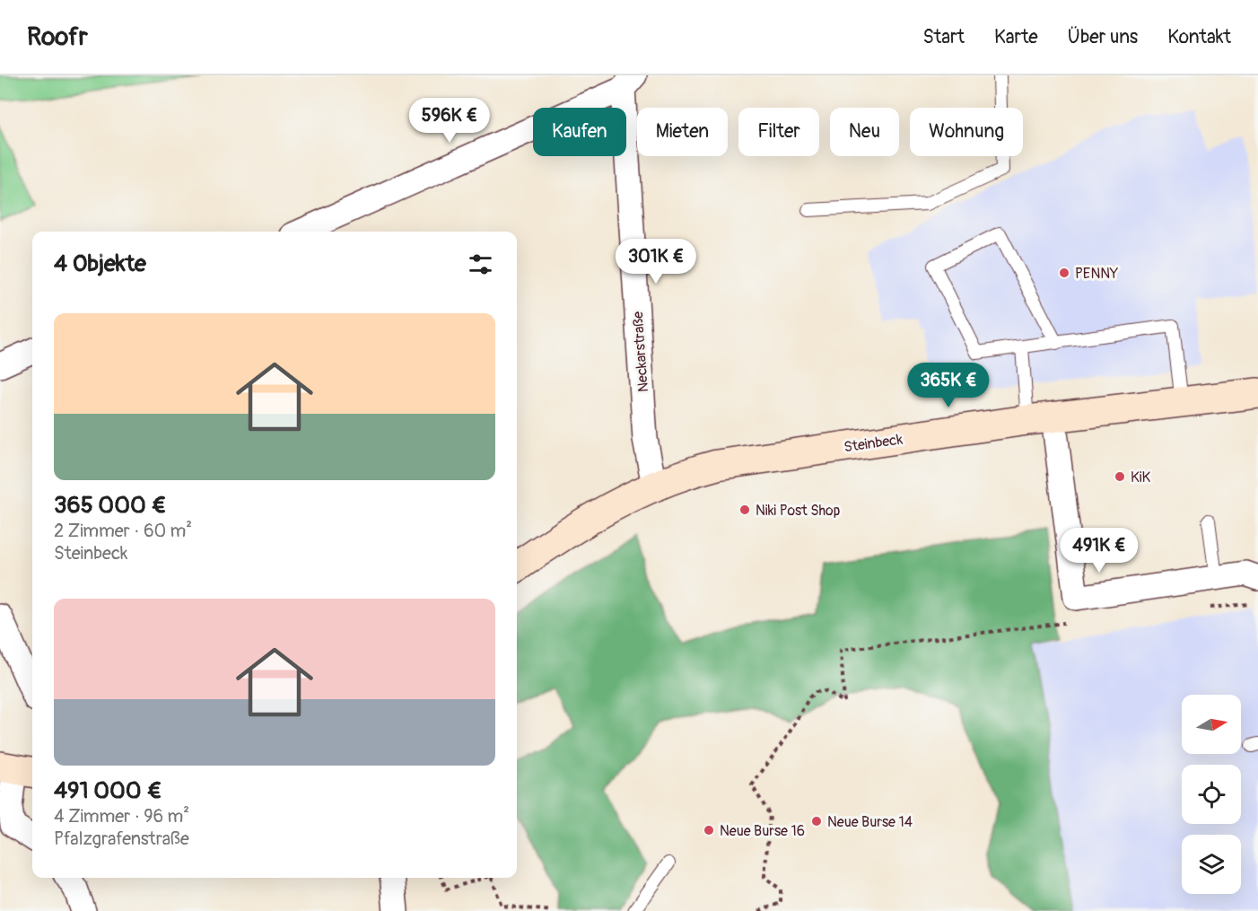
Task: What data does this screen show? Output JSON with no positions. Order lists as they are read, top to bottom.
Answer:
{
  "streets": {
    "main road": ["Steinbeck"],
    "street": ["Neckarstraße"]
  },
  "crossings": [
    ["Neckarstraße", "Steinbeck"]
  ],
  "places": [
    "PENNY",
    "KiK",
    "Niki Post Shop",
    "Neue Burse 14",
    "Neue Burse 16"
  ],
  "north": "right",
  "page": {
    "header": "Roofr",
    "nav": [
      "Start",
      "Karte",
      "Über uns",
      "Kontakt"
    ],
    "price": [
      "596K €",
      "301K €",
      "365K €",
      "491K €"
    ],
    "chip": [
      "Kaufen",
      "Mieten",
      "Filter",
      "Neu",
      "Wohnung"
    ],
    "heading": "4 Objekte",
    "list": [
      {
        "name": "365 000 €",
        "note": "2 Zimmer · 60 m² · Steinbeck"
      },
      {
        "name": "491 000 €",
        "note": "4 Zimmer · 96 m² · Pfalzgrafenstraße"
      }
    ]
  }
}
